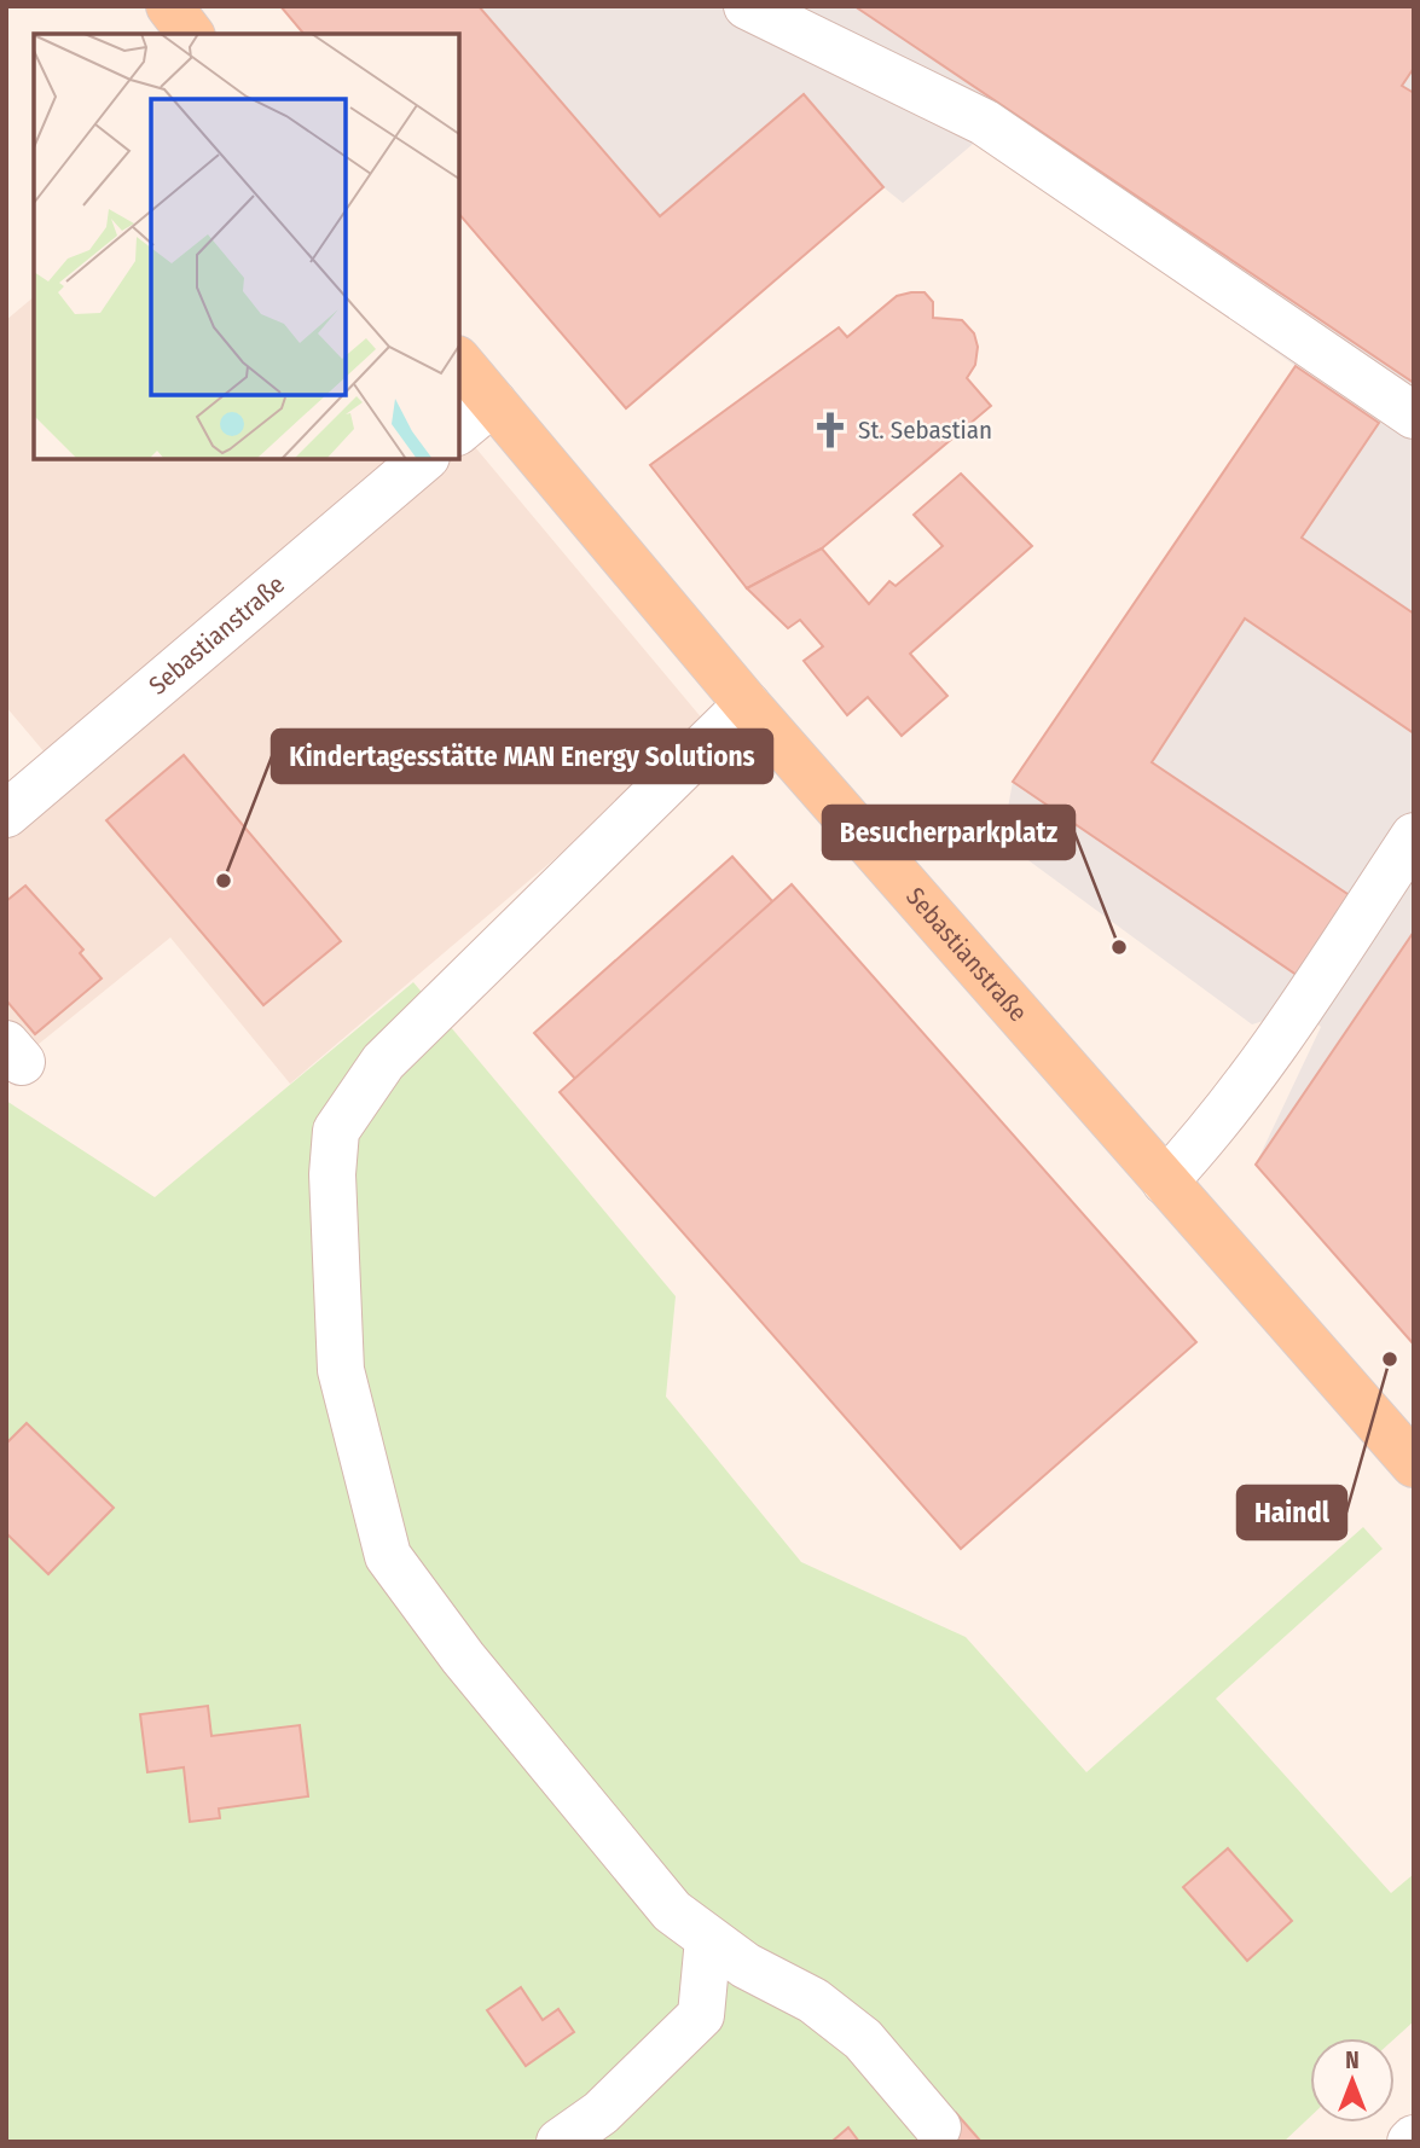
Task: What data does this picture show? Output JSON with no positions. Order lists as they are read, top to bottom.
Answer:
{
  "streets": {
    "main road": ["Sebastianstraße"]
  },
  "places": {
    "church": ["St. Sebastian"],
    "other": ["Kindertagesstätte MAN Energy Solutions", "Besucherparkplatz", "Haindl"]
  },
  "north": "top"
}
